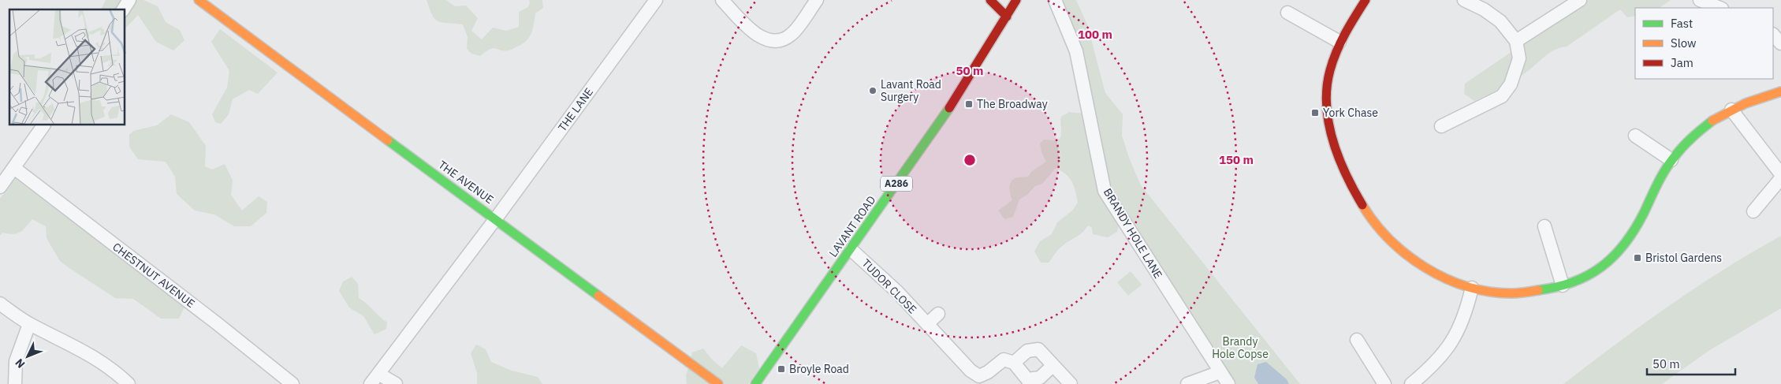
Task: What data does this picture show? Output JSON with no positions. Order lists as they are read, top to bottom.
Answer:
{
  "streets": {
    "street": [
      "THE LANE",
      "THE AVENUE",
      "A286",
      "LAVANT ROAD",
      "BRANDY HOLE LANE",
      "CHESTNUT AVENUE",
      "TUDOR CLOSE"
    ]
  },
  "crossings": [
    ["THE LANE", "THE AVENUE"],
    ["LAVANT ROAD", "TUDOR CLOSE"]
  ],
  "parks": ["Brandy Hole Copse"],
  "places": {
    "other": ["Lavant Road Surgery"],
    "transit": [
      "The Broadway",
      "York Chase",
      "Bristol Gardens",
      "Broyle Road"
    ]
  },
  "legend": ["Fast", "Slow", "Jam"],
  "scale_bar": "50 m",
  "north": "bottom left",
  "rings": ["100 m", "50 m", "150 m"]
}
